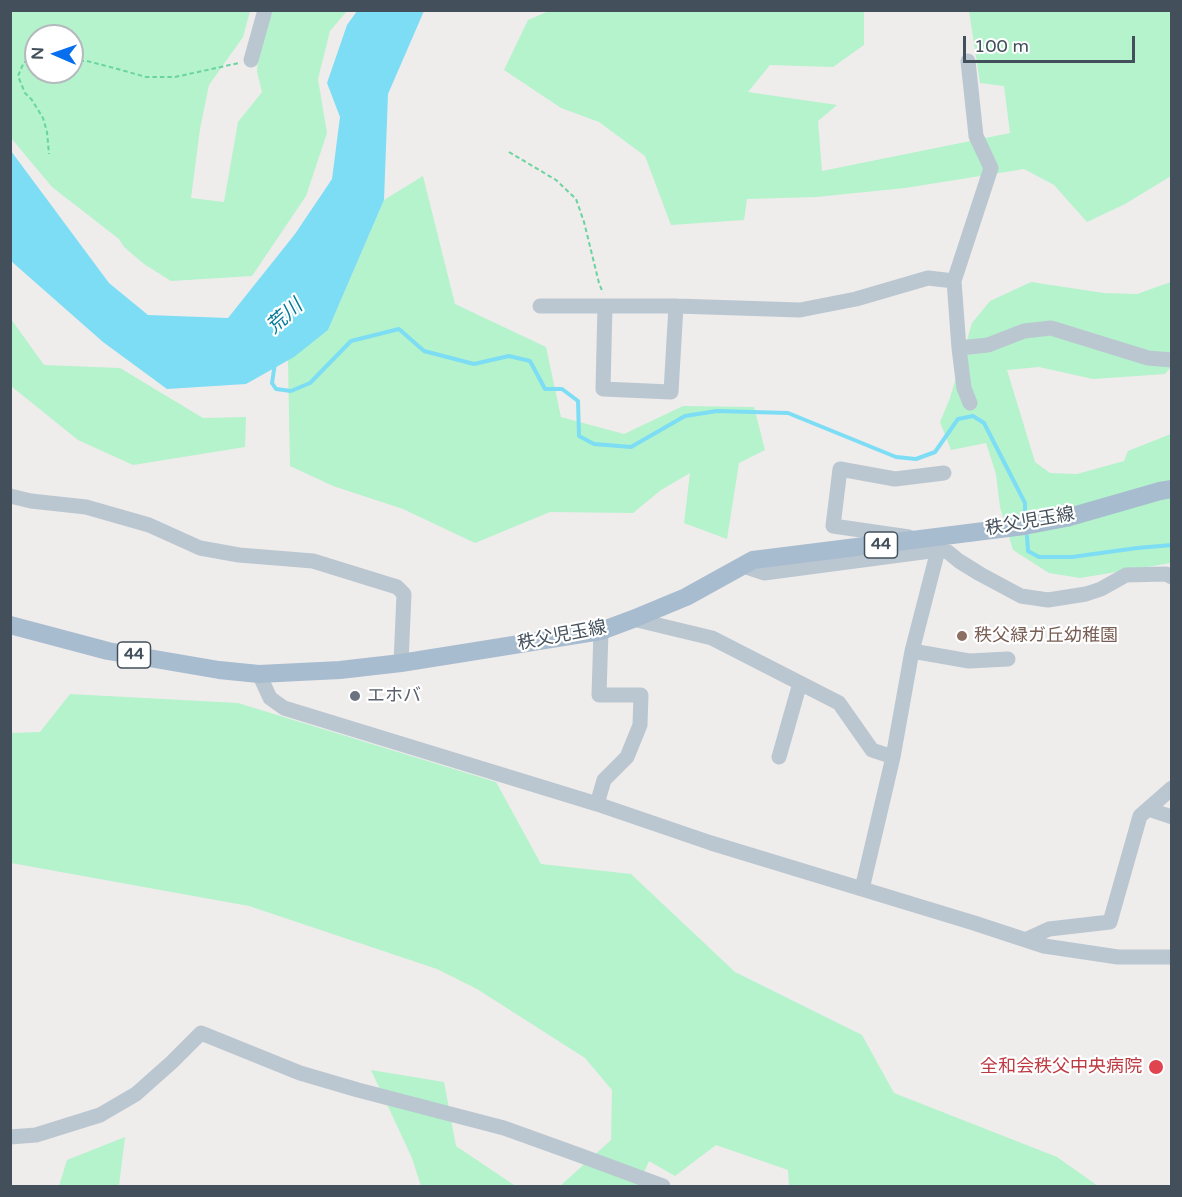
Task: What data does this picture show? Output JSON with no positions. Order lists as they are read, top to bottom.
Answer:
{
  "streets": {
    "main road": ["秩父児玉線", "44"]
  },
  "water": ["荒川"],
  "places": ["秩父緑ガ丘幼稚園", "エホバ", "全和会秩父中央病院"],
  "scale_bar": "100 m",
  "north": "left"
}
